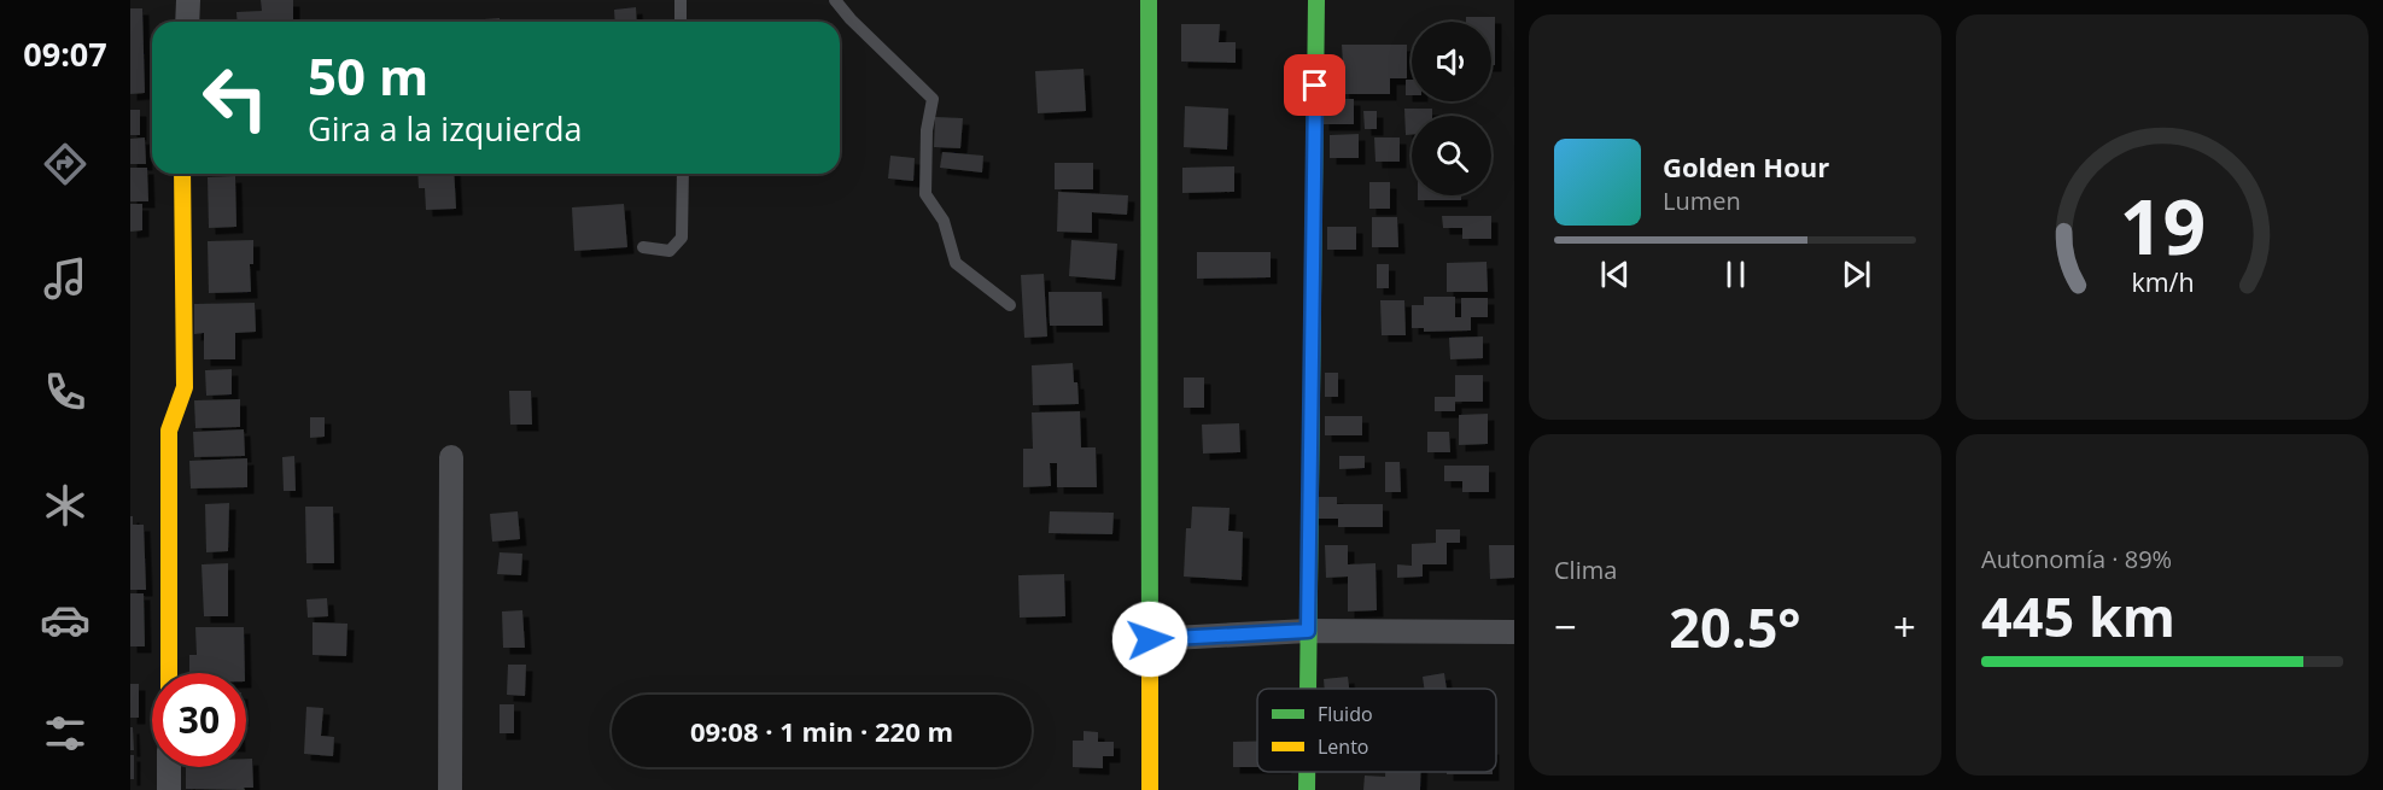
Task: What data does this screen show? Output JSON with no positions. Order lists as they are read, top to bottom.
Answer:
{
  "legend": ["Fluido", "Lento"],
  "page": {
    "tabs": "09:07",
    "turn": ["50 m", "Gira a la izquierda"],
    "song": ["Golden Hour", "Lumen"],
    "tile": [
      "Clima",
      ["Autonomía · 89%", "445 km"]
    ],
    "heat": ["−", "20.5°", "+"],
    "limit": "30",
    "trip": "09:08 · 1 min · 220 m",
    "gauge": ["19", "km/h"]
  }
}
